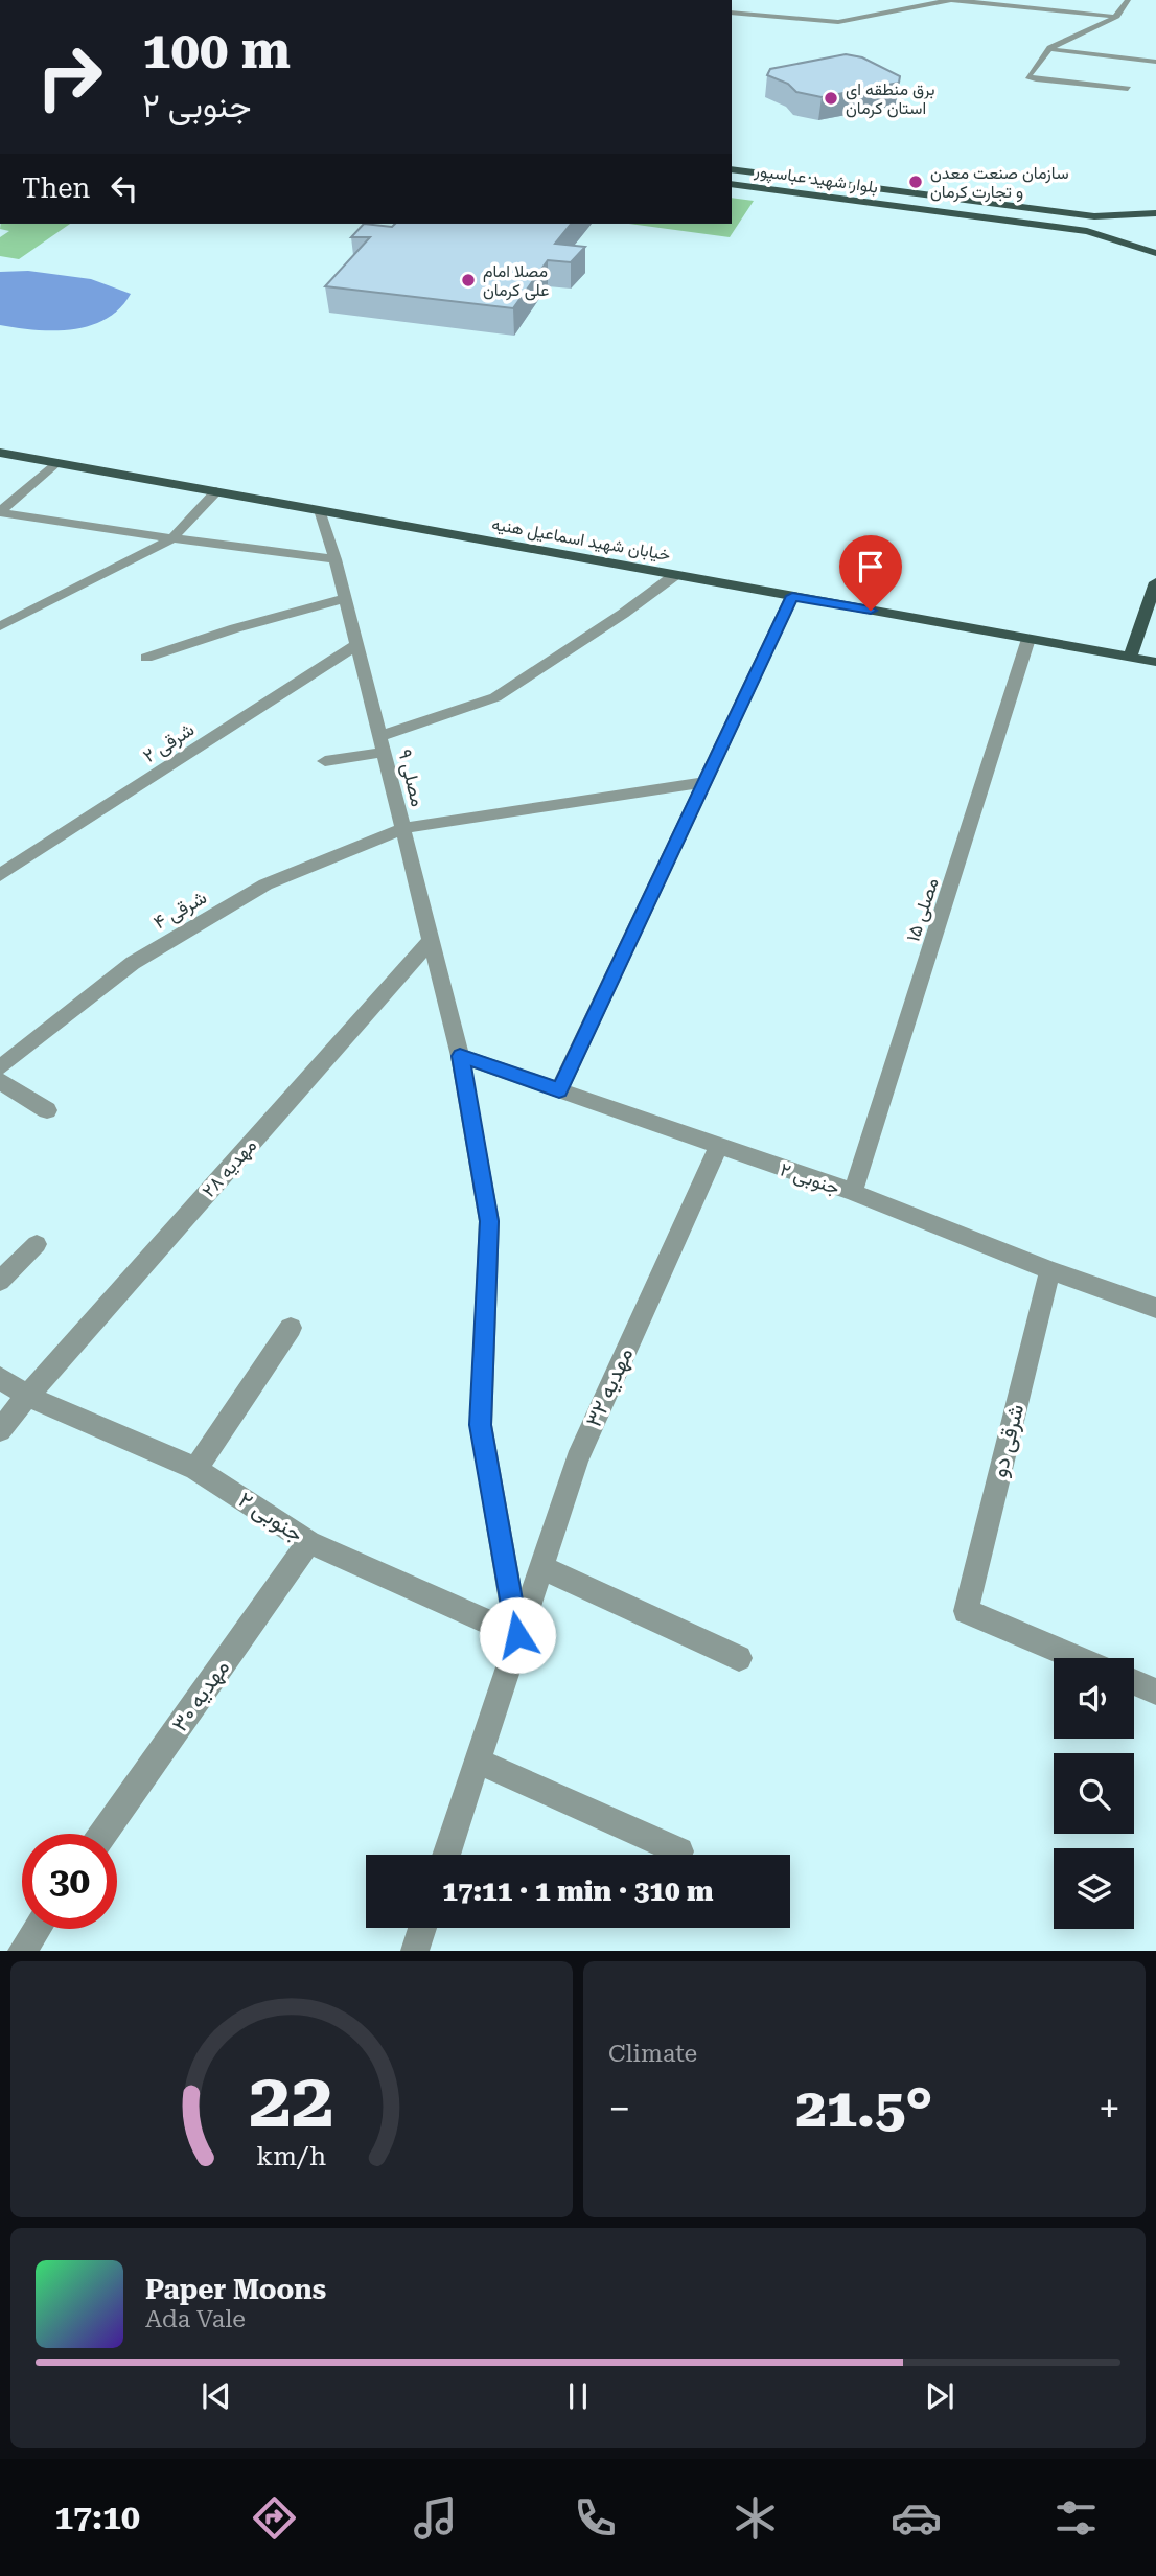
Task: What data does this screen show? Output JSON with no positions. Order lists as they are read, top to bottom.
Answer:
{
  "streets": {
    "main road": ["بلوار شهید عباسپور", "خیابان شهید اسماعیل هنیه"],
    "street": [
      "۲ شرقی",
      "مصلی ۹",
      "۴ شرقی",
      "مصلی ۱۵",
      "مهدیه ۲۸",
      "جنوبی ۲",
      "مهدیه ۳۲",
      "شرقی دو",
      "۲ جنوبی",
      "مهدیه ۳۰"
    ]
  },
  "crossings": [
    ["خیابان شهید اسماعیل هنیه", "مصلی ۹"],
    ["خیابان شهید اسماعیل هنیه", "مصلی ۱۵"],
    ["۲ شرقی", "مصلی ۹"],
    ["مصلی ۹", "۴ شرقی"],
    ["مصلی ۹", "مهدیه ۲۸"],
    ["مصلی ۹", "جنوبی ۲"],
    ["مصلی ۹", "مهدیه ۳۲"],
    ["مصلی ۹", "۲ جنوبی"],
    ["مصلی ۱۵", "جنوبی ۲"],
    ["مهدیه ۲۸", "۲ جنوبی"],
    ["جنوبی ۲", "مهدیه ۳۲"],
    ["جنوبی ۲", "شرقی دو"],
    ["مهدیه ۳۲", "۲ جنوبی"],
    ["۲ جنوبی", "مهدیه ۳۰"]
  ],
  "places": ["برق منطقه ای استان کرمان", "سازمان صنعت معدن و تجارت کرمان", "مصلا امام علی کرمان"],
  "page": {
    "turn": ["100 m", "جنوبی ۲"],
    "then": "Then",
    "limit": "30",
    "trip": "17:11 · 1 min · 310 m",
    "tile": "Climate",
    "heat": ["−", "21.5°", "+"],
    "song": ["Paper Moons", "Ada Vale"],
    "tabs": "17:10",
    "gauge": ["22", "km/h"]
  }
}
